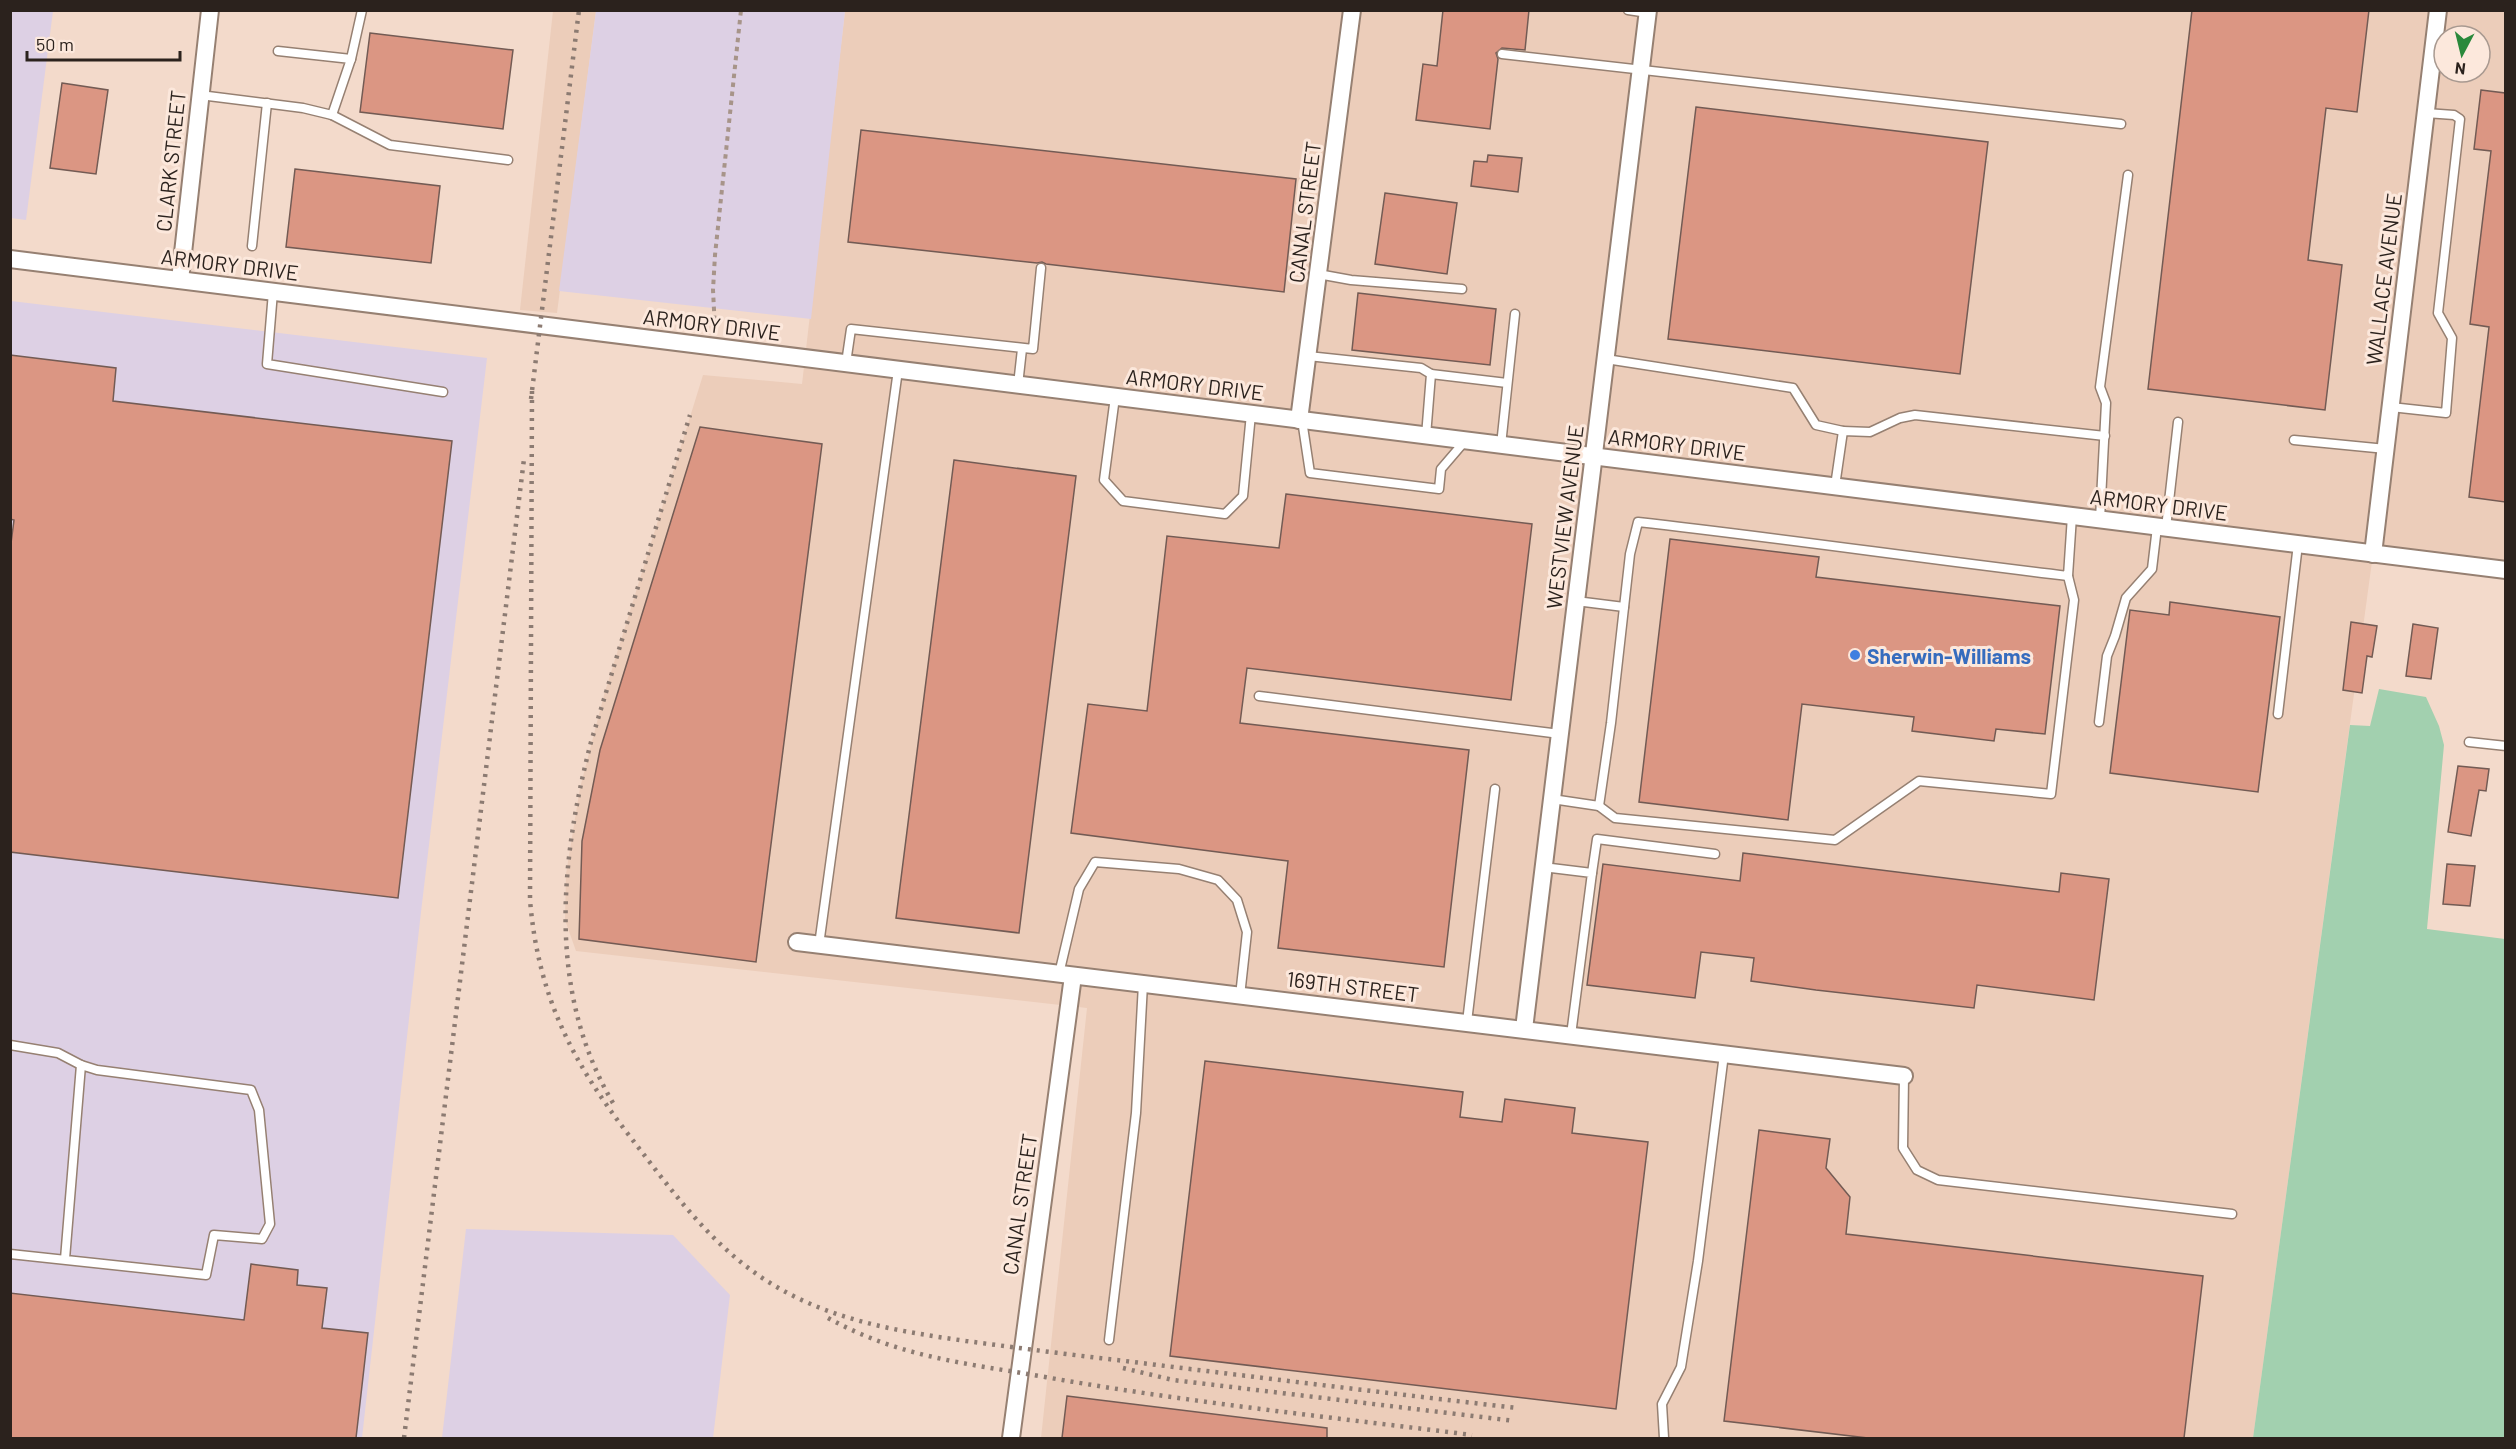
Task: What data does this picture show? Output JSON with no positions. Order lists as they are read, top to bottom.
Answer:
{
  "streets": {
    "street": [
      "CLARK STREET",
      "CANAL STREET",
      "ARMORY DRIVE",
      "WALLACE AVENUE",
      "WESTVIEW AVENUE",
      "169TH STREET"
    ]
  },
  "crossings": [
    ["CLARK STREET", "ARMORY DRIVE"],
    ["CANAL STREET", "ARMORY DRIVE"],
    ["CANAL STREET", "169TH STREET"],
    ["ARMORY DRIVE", "WALLACE AVENUE"],
    ["ARMORY DRIVE", "WESTVIEW AVENUE"],
    ["WESTVIEW AVENUE", "169TH STREET"]
  ],
  "places": ["Sherwin-Williams"],
  "scale_bar": "50 m",
  "north": "bottom"
}
